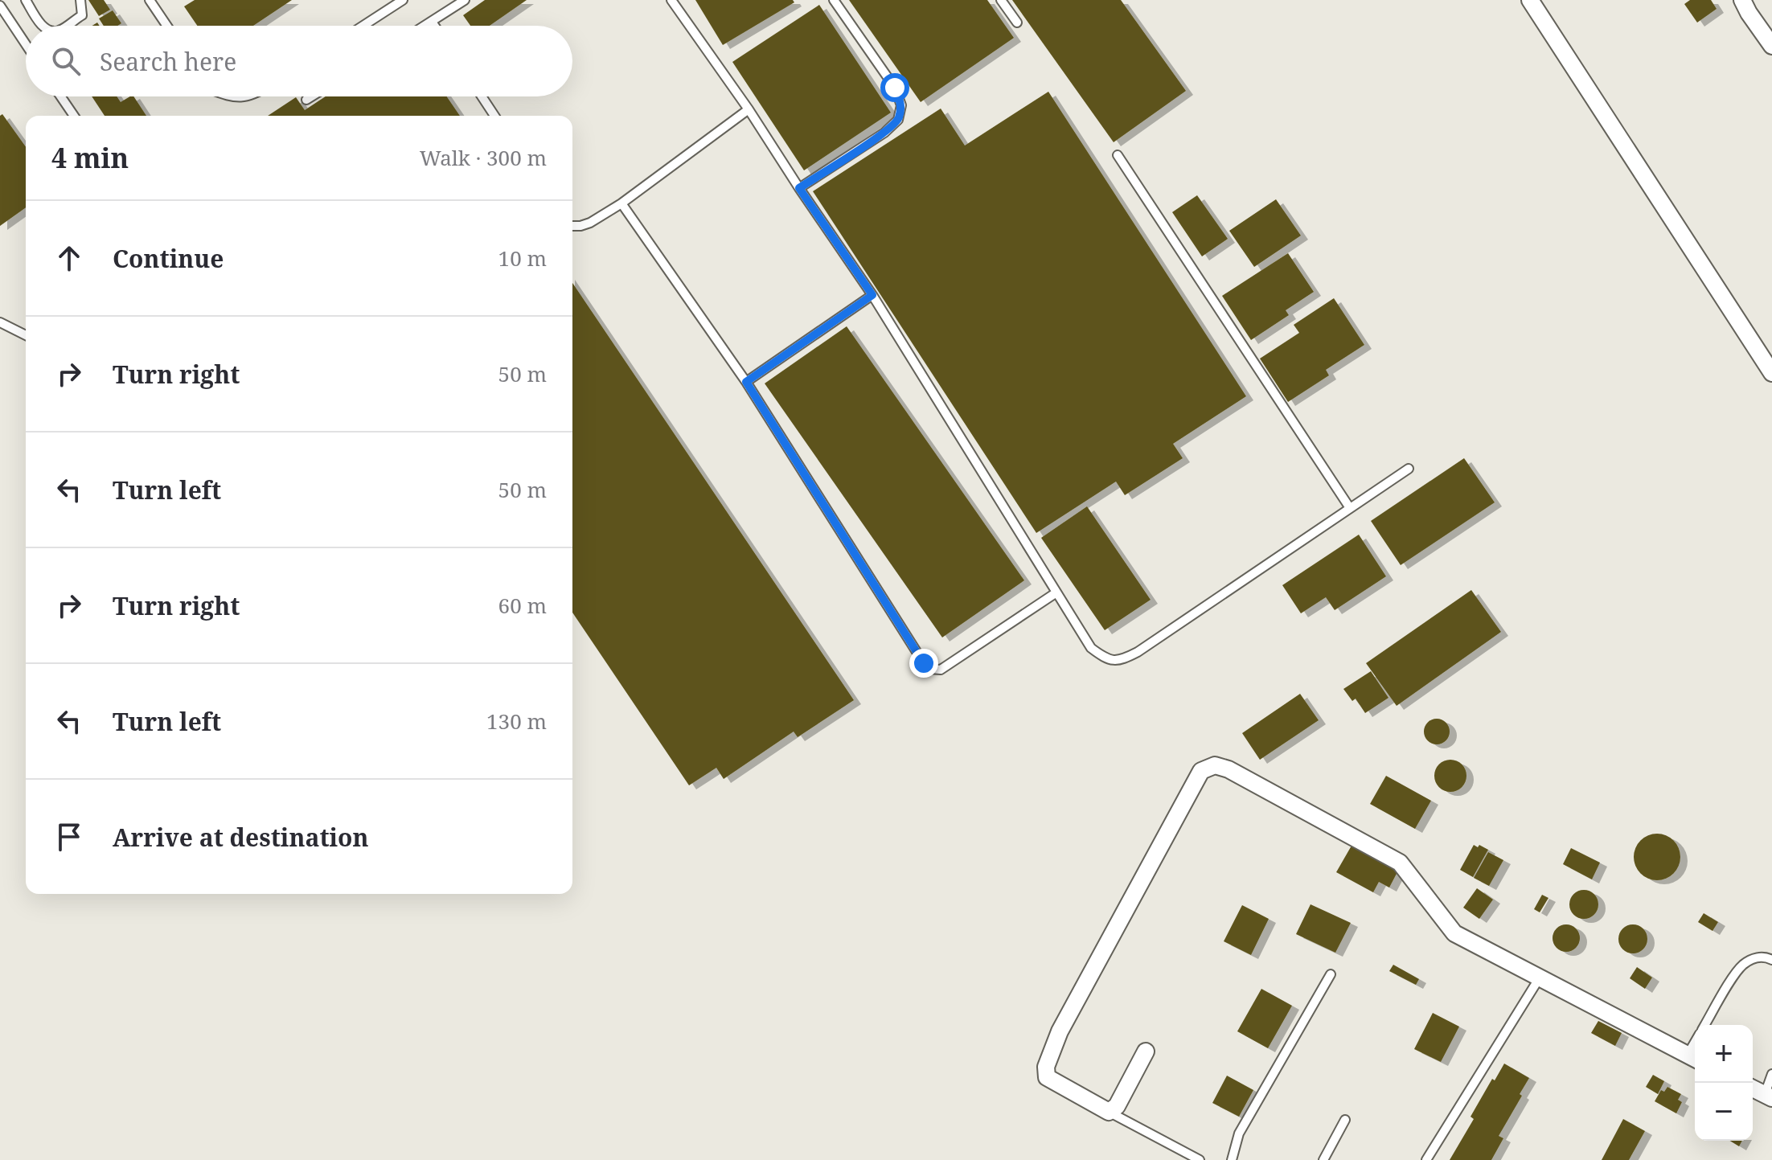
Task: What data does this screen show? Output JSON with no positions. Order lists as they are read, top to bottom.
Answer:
{
  "page": {
    "search": "Search here",
    "heading": ["4 min", "Walk · 300 m"],
    "list": [
      ["Continue", "10 m"],
      ["Turn right", "50 m"],
      ["Turn left", "50 m"],
      ["Turn right", "60 m"],
      ["Turn left", "130 m"],
      "Arrive at destination"
    ],
    "map_buttons": ["+", "−"]
  }
}
